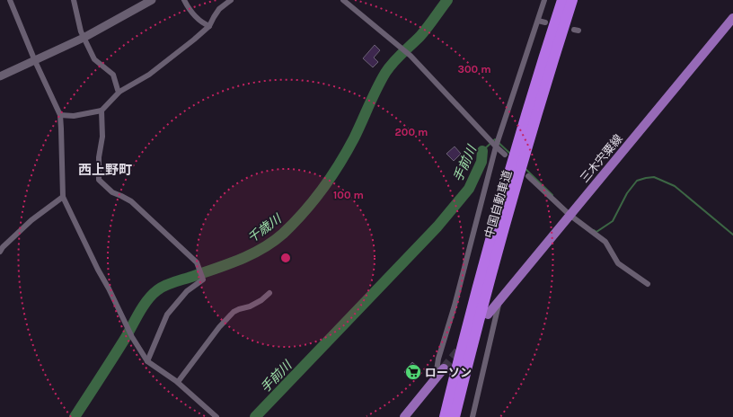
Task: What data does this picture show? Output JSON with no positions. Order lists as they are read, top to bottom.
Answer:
{
  "streets": {
    "highway": ["中国自動車道"],
    "main road": ["三木宍粟線"]
  },
  "districts": ["西上野町"],
  "water": ["手前川", "千歳川"],
  "places": {
    "supermarket": ["ローソン"]
  },
  "rings": ["300 m", "200 m", "100 m"]
}
